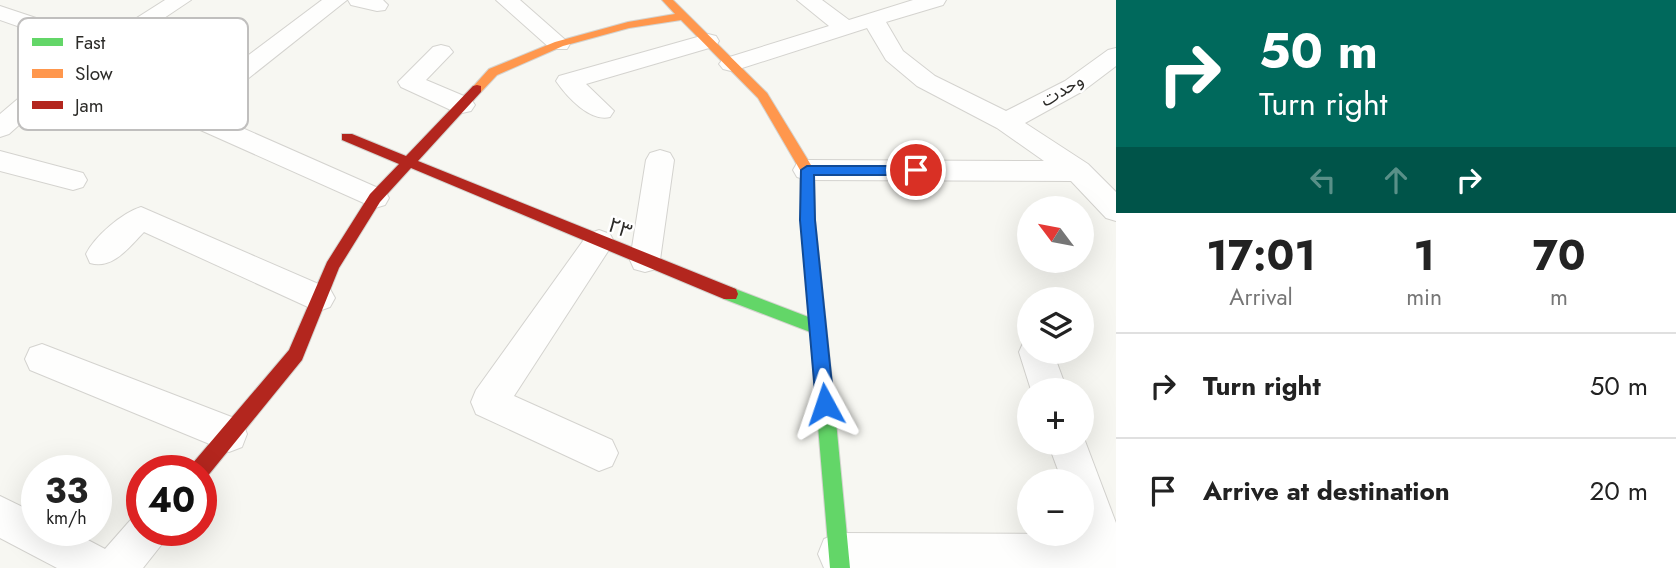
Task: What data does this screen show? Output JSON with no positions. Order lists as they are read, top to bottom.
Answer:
{
  "streets": {
    "street": ["وحدت", "۲۳"]
  },
  "legend": ["Fast", "Slow", "Jam"],
  "north": "top left",
  "page": {
    "turn": ["50 m", "Turn right"],
    "map_buttons": ["+", "−"],
    "eta": [
      "17:01",
      "Arrival",
      "1",
      "min",
      "70",
      "m"
    ],
    "list": [
      {
        "name": "Turn right",
        "value": "50 m"
      },
      {
        "name": "Arrive at destination",
        "value": "20 m"
      }
    ],
    "speed": "33 km/h",
    "limit": "40"
  }
}
